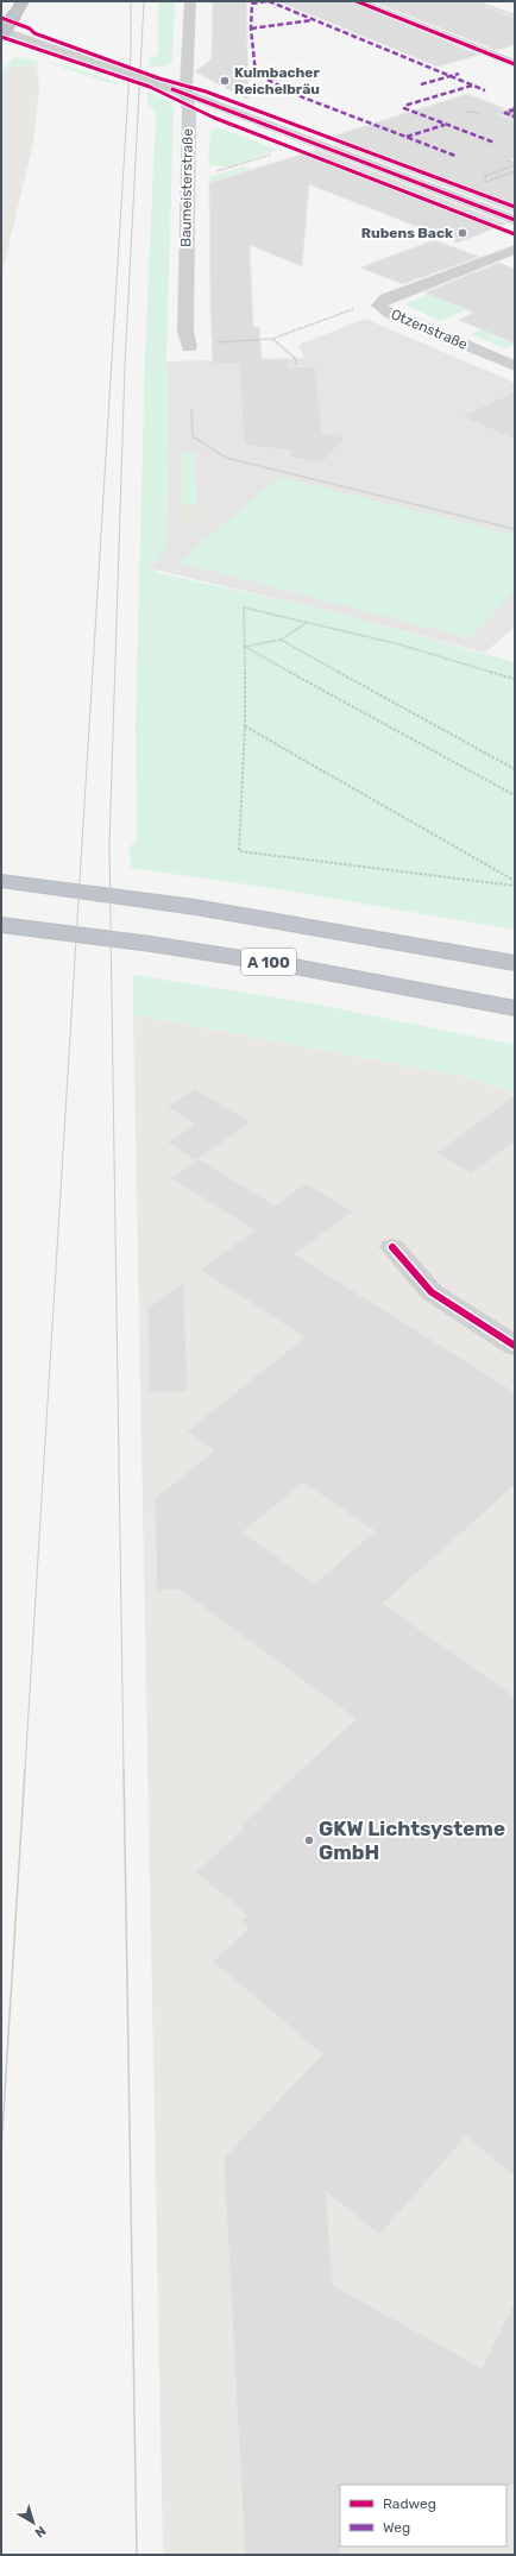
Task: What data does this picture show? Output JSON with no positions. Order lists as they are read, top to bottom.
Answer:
{
  "streets": {
    "highway": ["A 100"],
    "street": ["Baumeisterstraße", "Otzenstraße"]
  },
  "places": ["Kulmbacher Reichelbräu", "Rubens Back", "GKW Lichtsysteme GmbH"],
  "legend": ["Radweg", "Weg"],
  "north": "bottom right"
}
